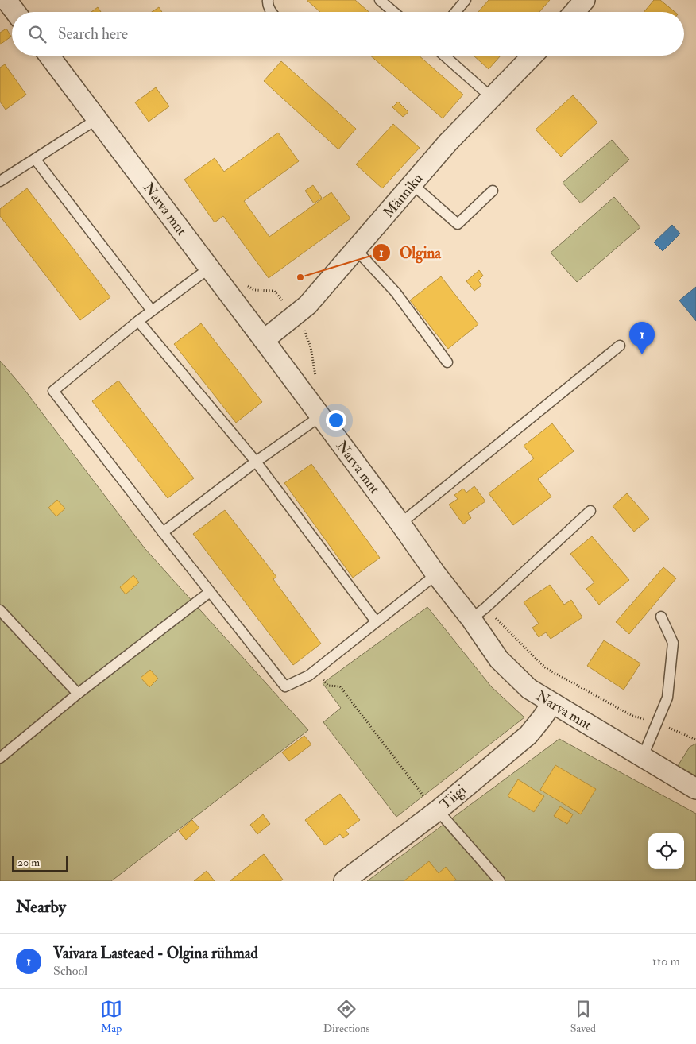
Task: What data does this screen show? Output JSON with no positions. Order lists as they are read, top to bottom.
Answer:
{
  "streets": {
    "street": ["Männiku", "Narva mnt", "Tiigi"]
  },
  "crossings": [
    ["Männiku", "Narva mnt"],
    ["Narva mnt", "Tiigi"]
  ],
  "places": ["Olgina"],
  "scale_bar": "20 m",
  "page": {
    "search": "Search here",
    "pins": "1",
    "scale": "20 m",
    "heading": "Nearby",
    "list": [
      {
        "mark": "1",
        "name": "Vaivara Lasteaed - Olgina rühmad",
        "note": "School",
        "value": "110 m"
      }
    ],
    "nav": ["Map", "Directions", "Saved"]
  }
}
